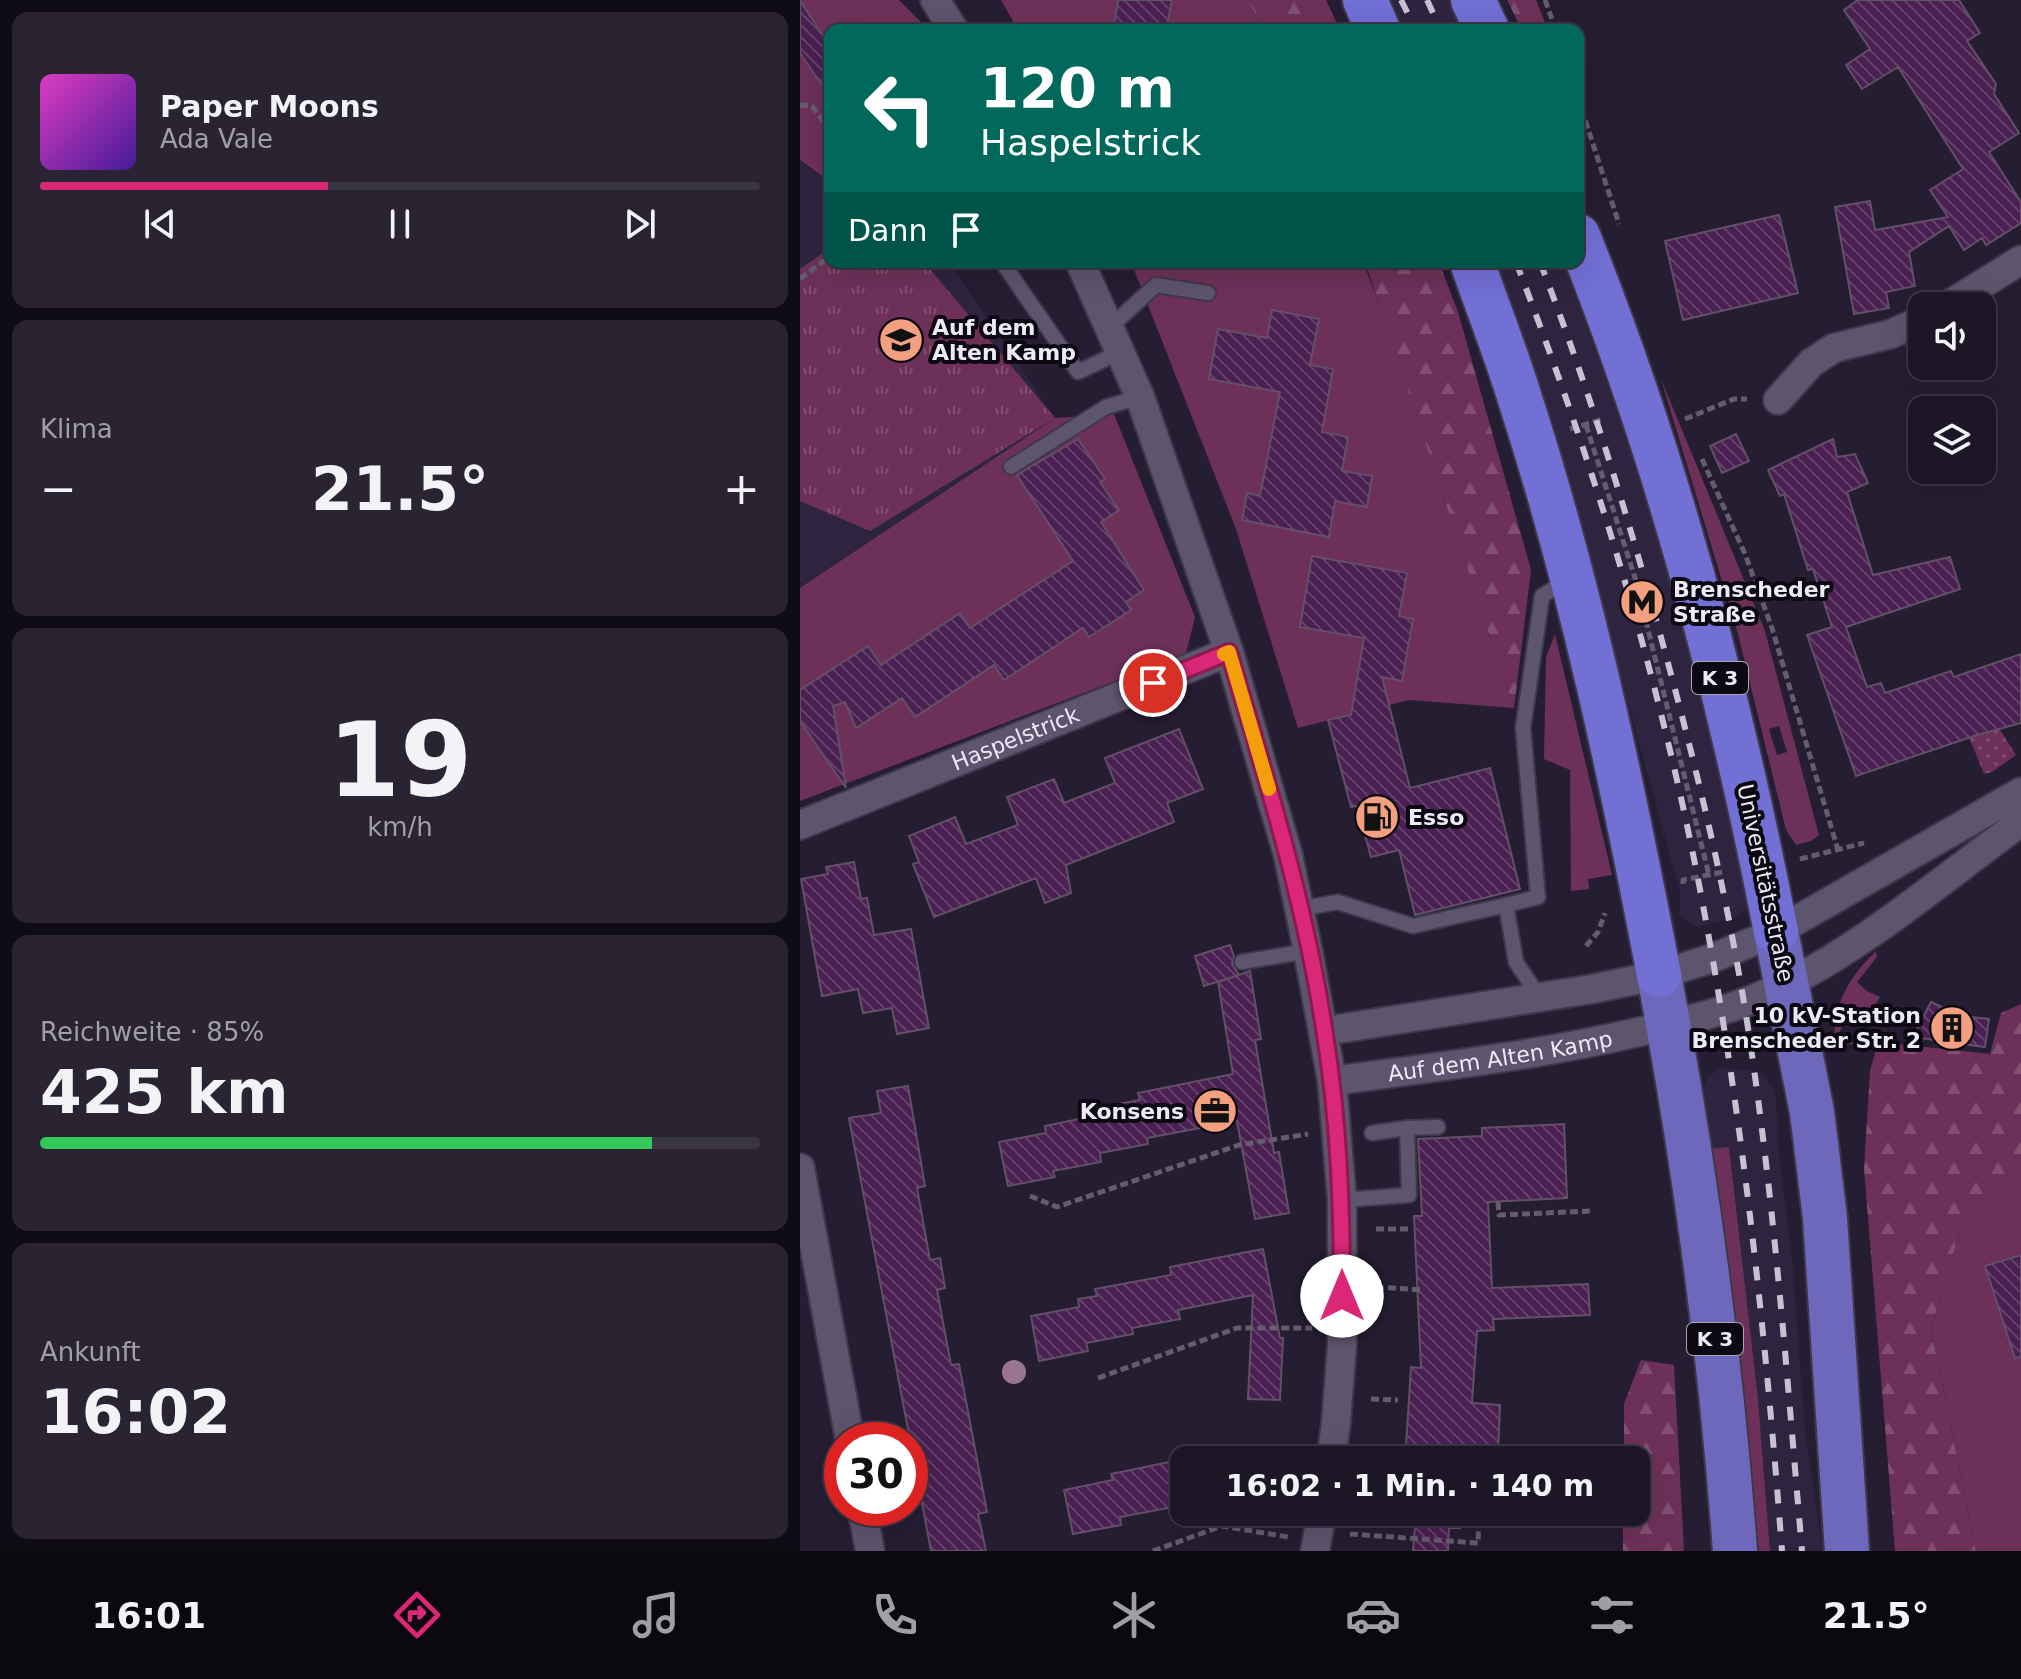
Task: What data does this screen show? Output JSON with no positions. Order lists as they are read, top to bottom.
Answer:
{
  "streets": {
    "highway": ["K 3", "Universitätsstraße"],
    "street": ["Haspelstrick", "Auf dem Alten Kamp"]
  },
  "crossings": [
    ["K 3", "Auf dem Alten Kamp"]
  ],
  "places": {
    "school or university": ["Auf dem Alten Kamp"],
    "metro station": ["Brenscheder Straße"],
    "fuel station": ["Esso"],
    "building": ["10 kV-Station Brenscheder Str. 2"],
    "office": ["Konsens"]
  },
  "page": {
    "turn": ["120 m", "Haspelstrick"],
    "song": ["Paper Moons", "Ada Vale"],
    "then": "Dann",
    "tile": [
      "Klima",
      ["19", "km/h"],
      ["Reichweite · 85%", "425 km"],
      ["Ankunft", "16:02"]
    ],
    "heat": ["−", "21.5°", "+"],
    "limit": "30",
    "trip": "16:02 · 1 Min. · 140 m",
    "tabs": ["16:01", "21.5°"]
  }
}
